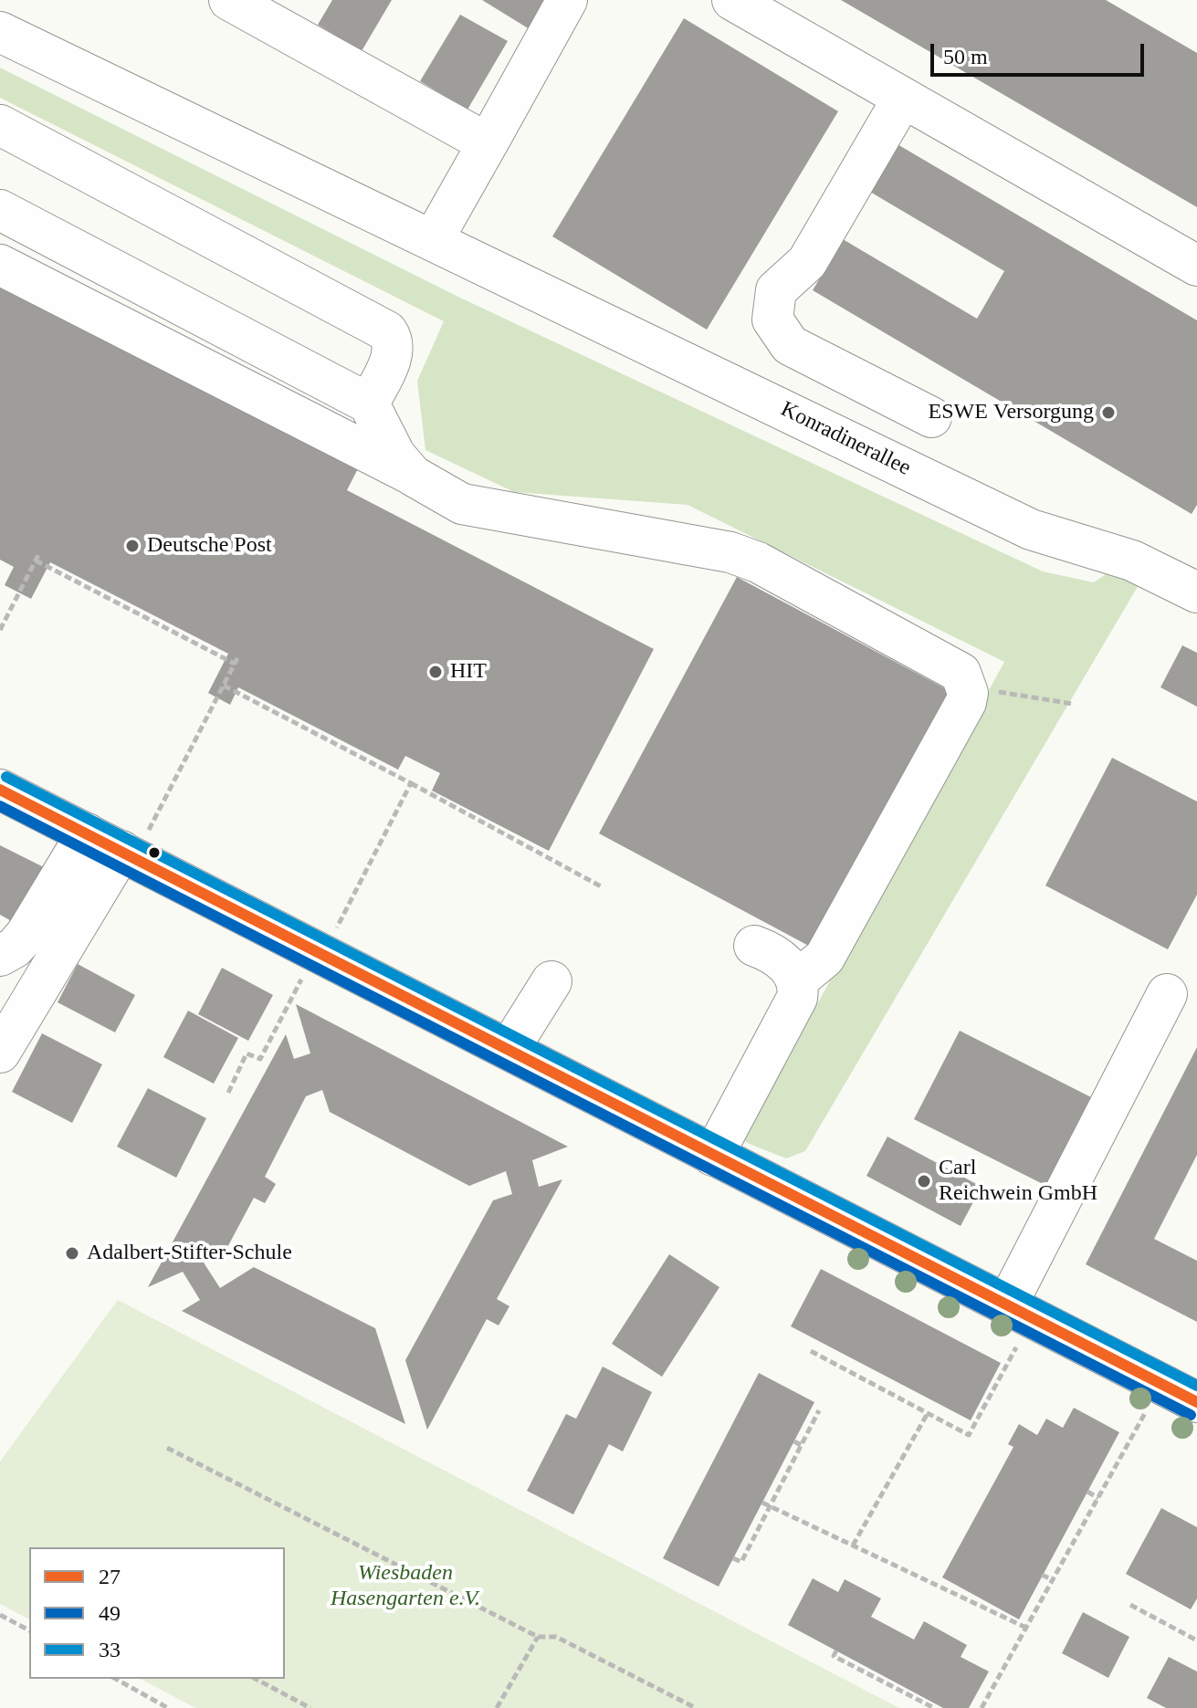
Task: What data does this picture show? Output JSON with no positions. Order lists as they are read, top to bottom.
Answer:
{
  "streets": {
    "street": ["Konradinerallee"]
  },
  "parks": ["Wiesbaden Hasengarten e.V."],
  "places": [
    "ESWE Versorgung",
    "Deutsche Post",
    "HIT",
    "Carl Reichwein GmbH",
    "Adalbert-Stifter-Schule"
  ],
  "lines": ["transit line 33", "transit line 27", "transit line 49"],
  "legend": ["27", "49", "33"],
  "scale_bar": "50 m"
}
